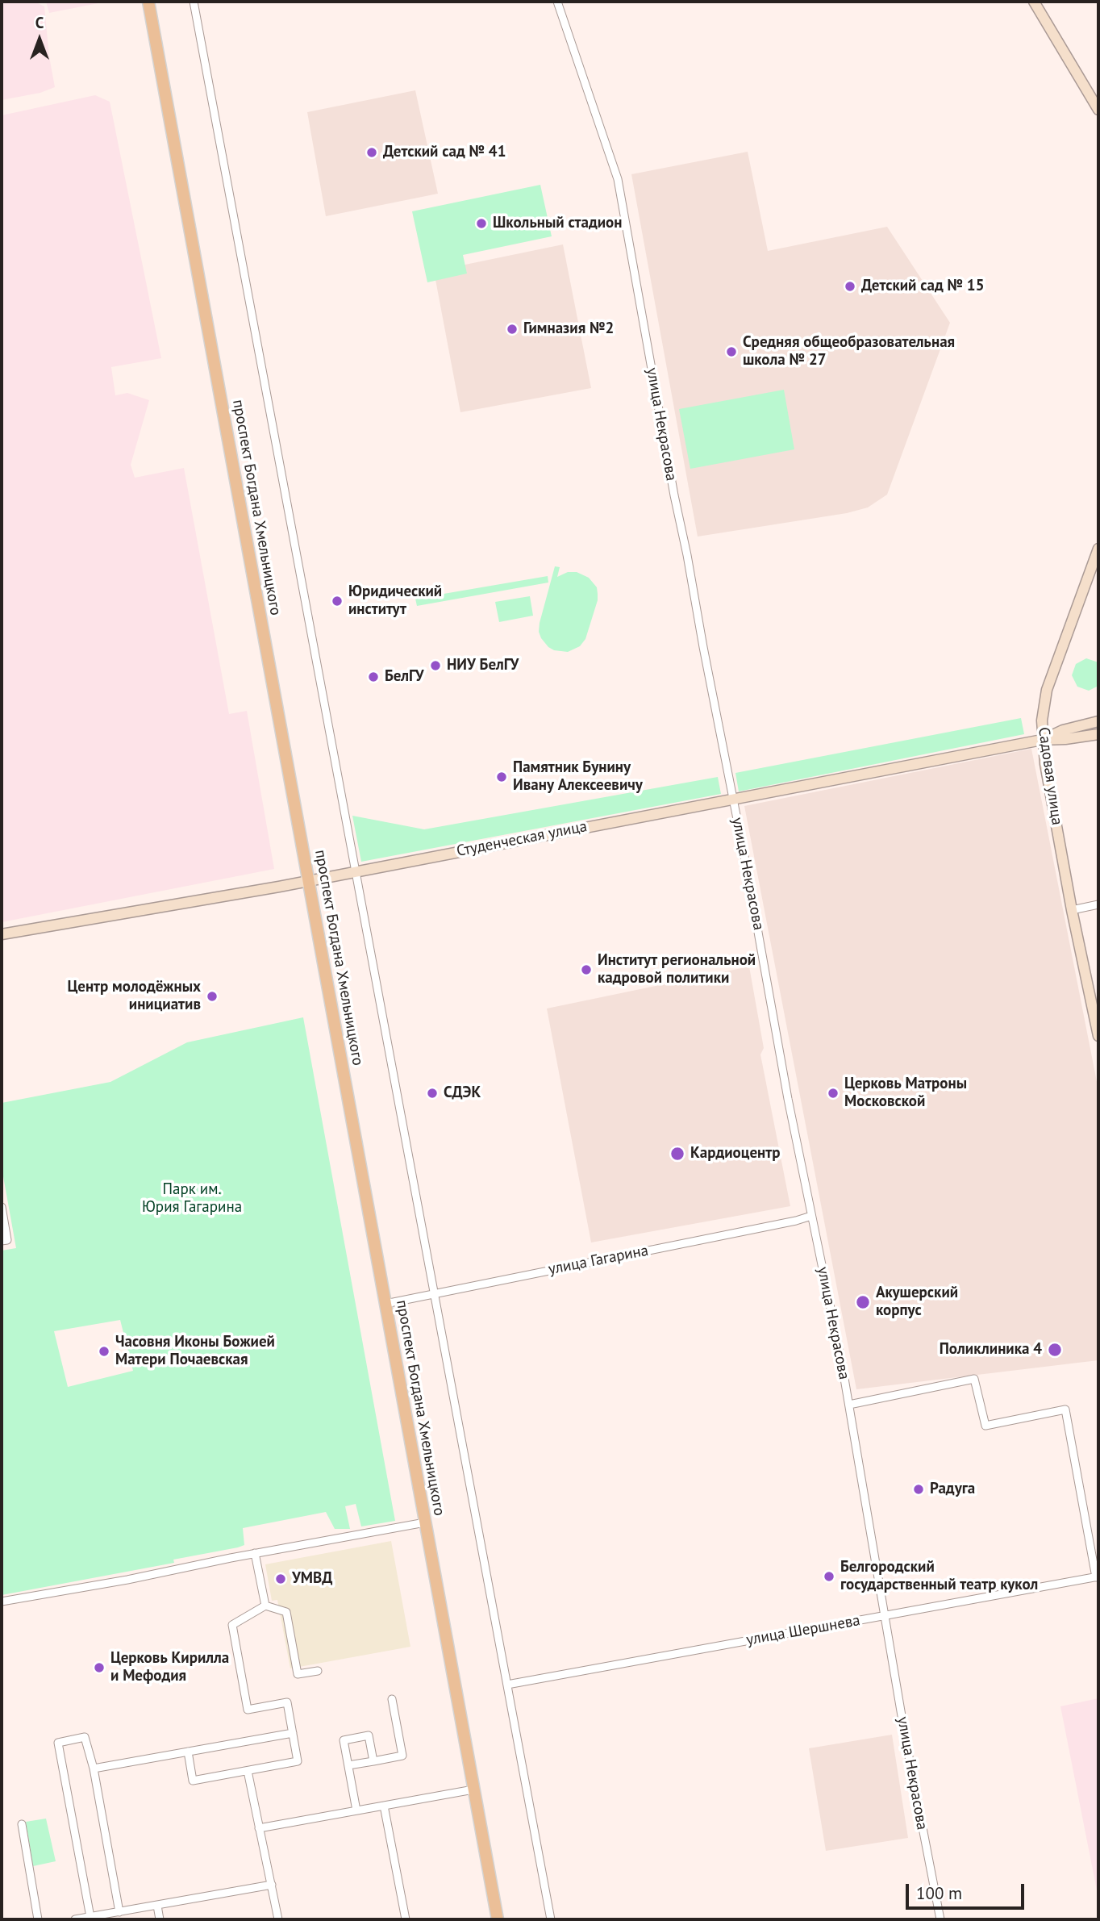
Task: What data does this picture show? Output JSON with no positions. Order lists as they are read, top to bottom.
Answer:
{
  "streets": {
    "main road": ["проспект Богдана Хмельницкого", "Садовая улица", "Студенческая улица"],
    "street": ["улица Некрасова", "улица Гагарина", "улица Шершнева"]
  },
  "crossings": [
    ["улица Некрасова", "Студенческая улица"],
    ["улица Некрасова", "улица Гагарина"],
    ["улица Некрасова", "улица Шершнева"],
    ["проспект Богдана Хмельницкого", "Студенческая улица"],
    ["проспект Богдана Хмельницкого", "улица Гагарина"],
    ["Садовая улица", "Студенческая улица"]
  ],
  "parks": ["Парк им. Юрия Гагарина"],
  "places": [
    "Детский сад № 41",
    "Школьный стадион",
    "Детский сад № 15",
    "Гимназия №2",
    "Средняя общеобразовательная школа № 27",
    "Юридический институт",
    "НИУ БелГУ",
    "БелГУ",
    "Памятник Бунину Ивану Алексеевичу",
    "Институт региональной кадровой политики",
    "Центр молодёжных инициатив",
    "СДЭК",
    "Церковь Матроны Московской",
    "Кардиоцентр",
    "Акушерский корпус",
    "Поликлиника 4",
    "Часовня Иконы Божией Матери Почаевская",
    "Радуга",
    "Белгородский государственный театр кукол",
    "УМВД",
    "Церковь Кирилла и Мефодия"
  ],
  "scale_bar": "100 m",
  "north": "top"
}
